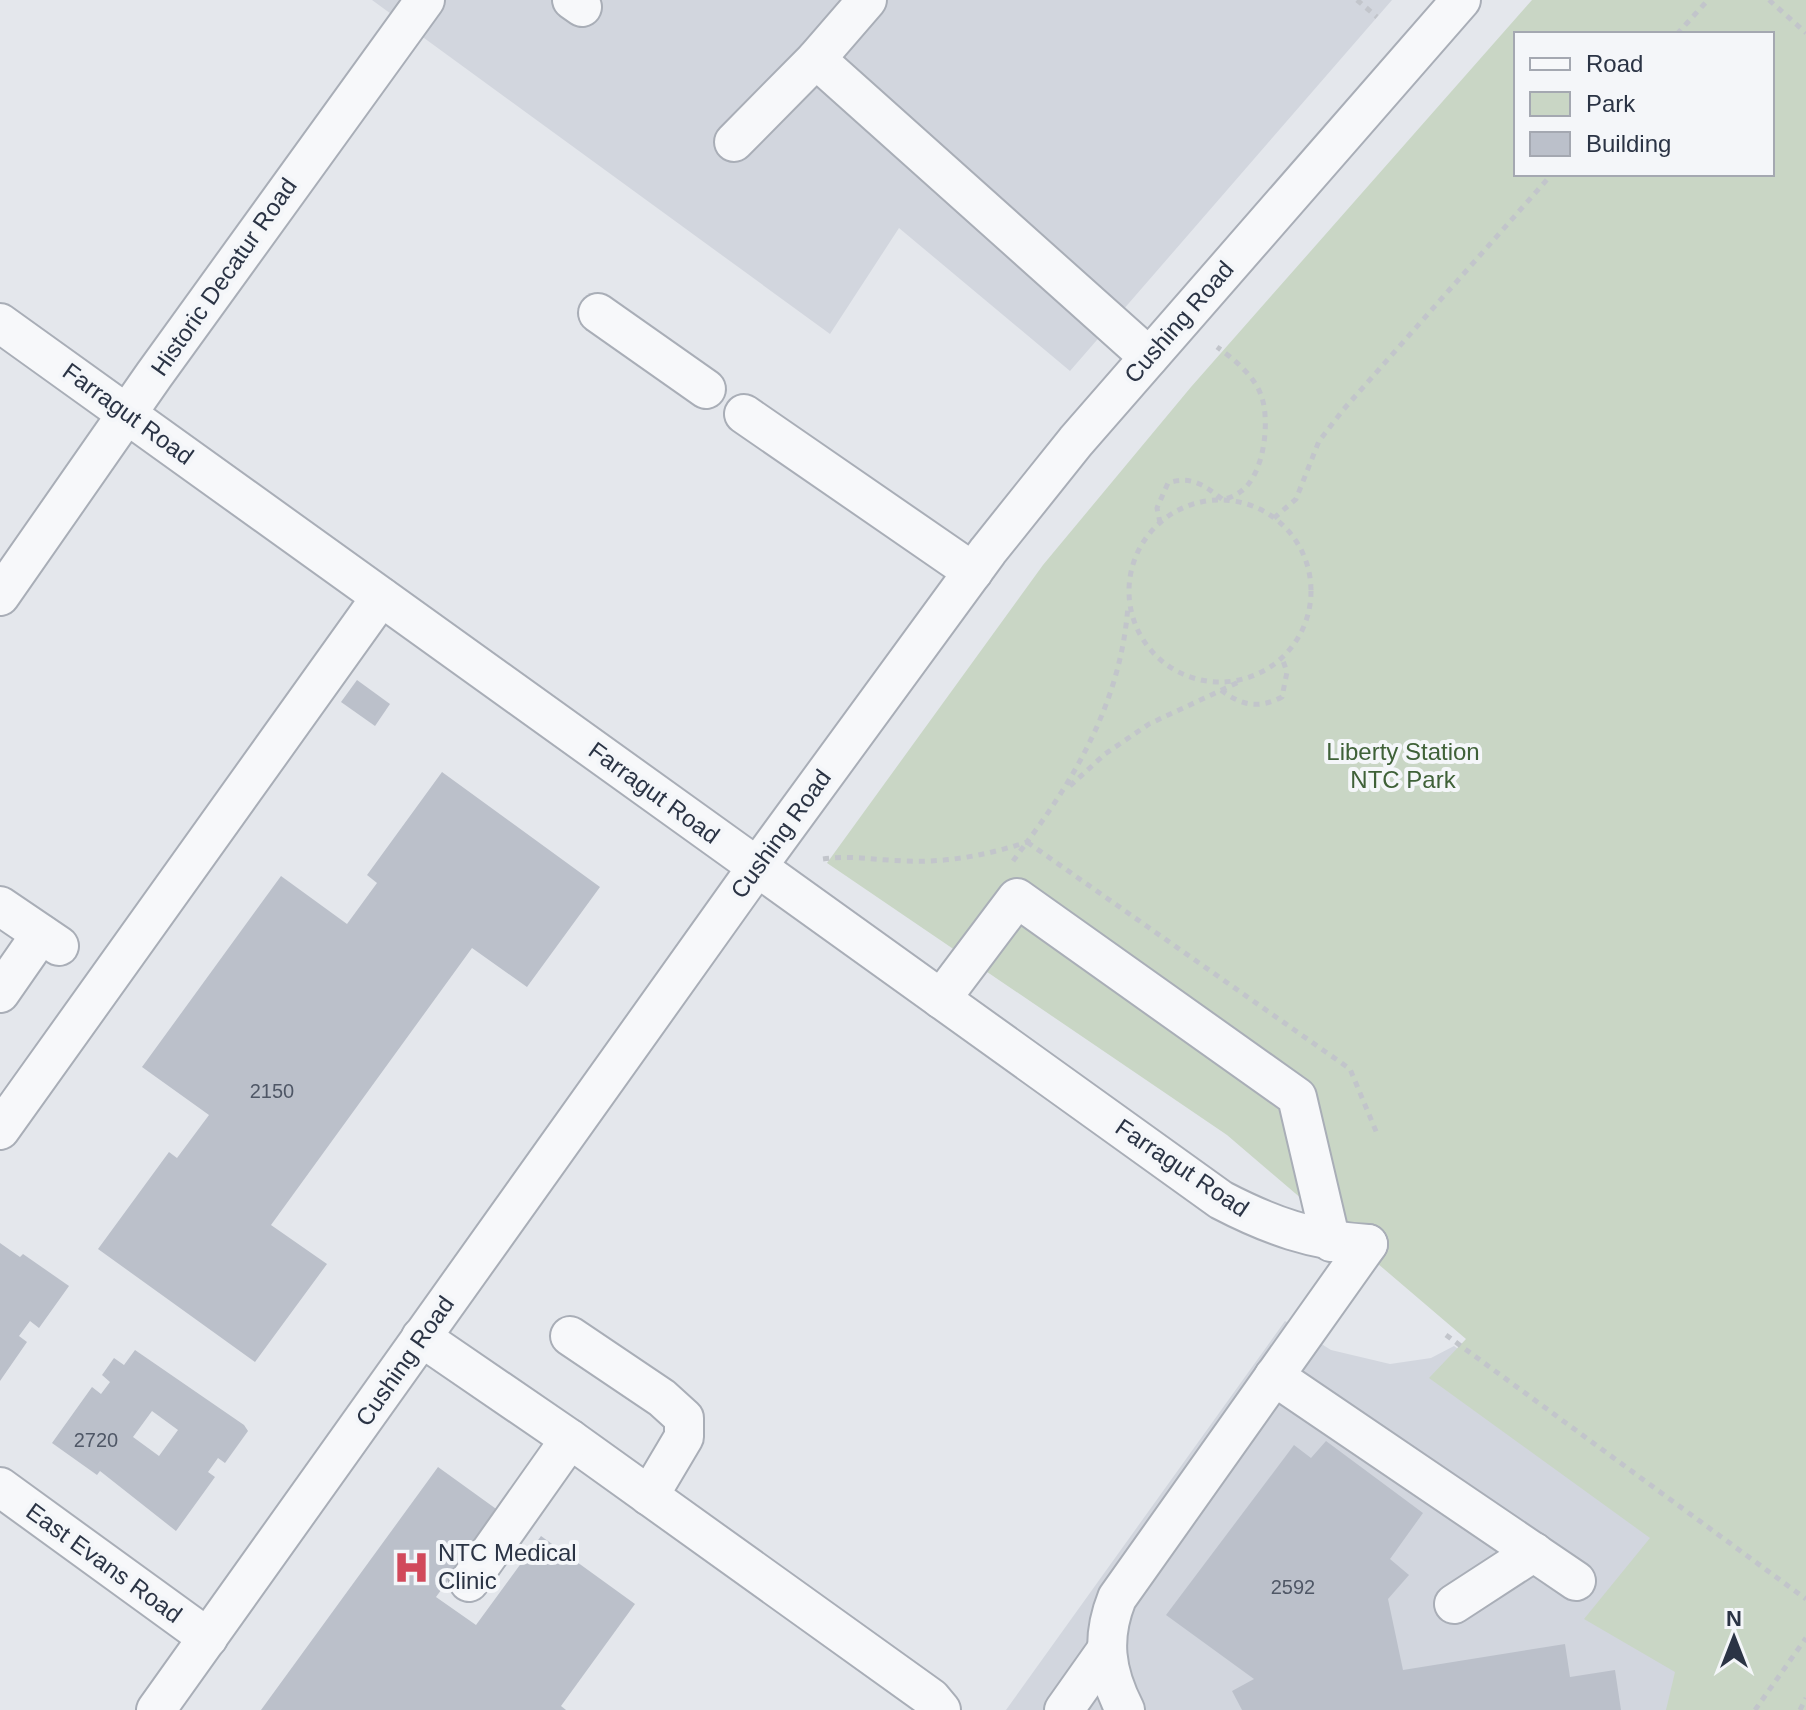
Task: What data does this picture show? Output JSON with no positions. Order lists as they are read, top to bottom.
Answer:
{
  "streets": {
    "street": [
      "Historic Decatur Road",
      "Cushing Road",
      "Farragut Road",
      "East Evans Road"
    ]
  },
  "crossings": [
    ["Historic Decatur Road", "Farragut Road"],
    ["Cushing Road", "Farragut Road"],
    ["Cushing Road", "East Evans Road"]
  ],
  "parks": ["Liberty Station NTC Park"],
  "places": {
    "hospital": ["NTC Medical Clinic"]
  },
  "house_numbers": ["2150", "2720", "2592"],
  "legend": ["Road", "Park", "Building"],
  "north": "top"
}
